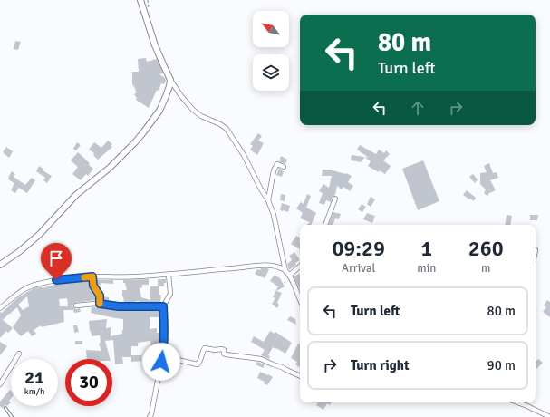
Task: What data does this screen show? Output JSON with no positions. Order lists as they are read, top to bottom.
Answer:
{
  "north": "top left",
  "page": {
    "turn": ["80 m", "Turn left"],
    "eta": [
      "09:29",
      "Arrival",
      "1",
      "min",
      "260",
      "m"
    ],
    "list": [
      {
        "name": "Turn left",
        "value": "80 m"
      },
      {
        "name": "Turn right",
        "value": "90 m"
      }
    ],
    "speed": "21 km/h",
    "limit": "30"
  }
}
